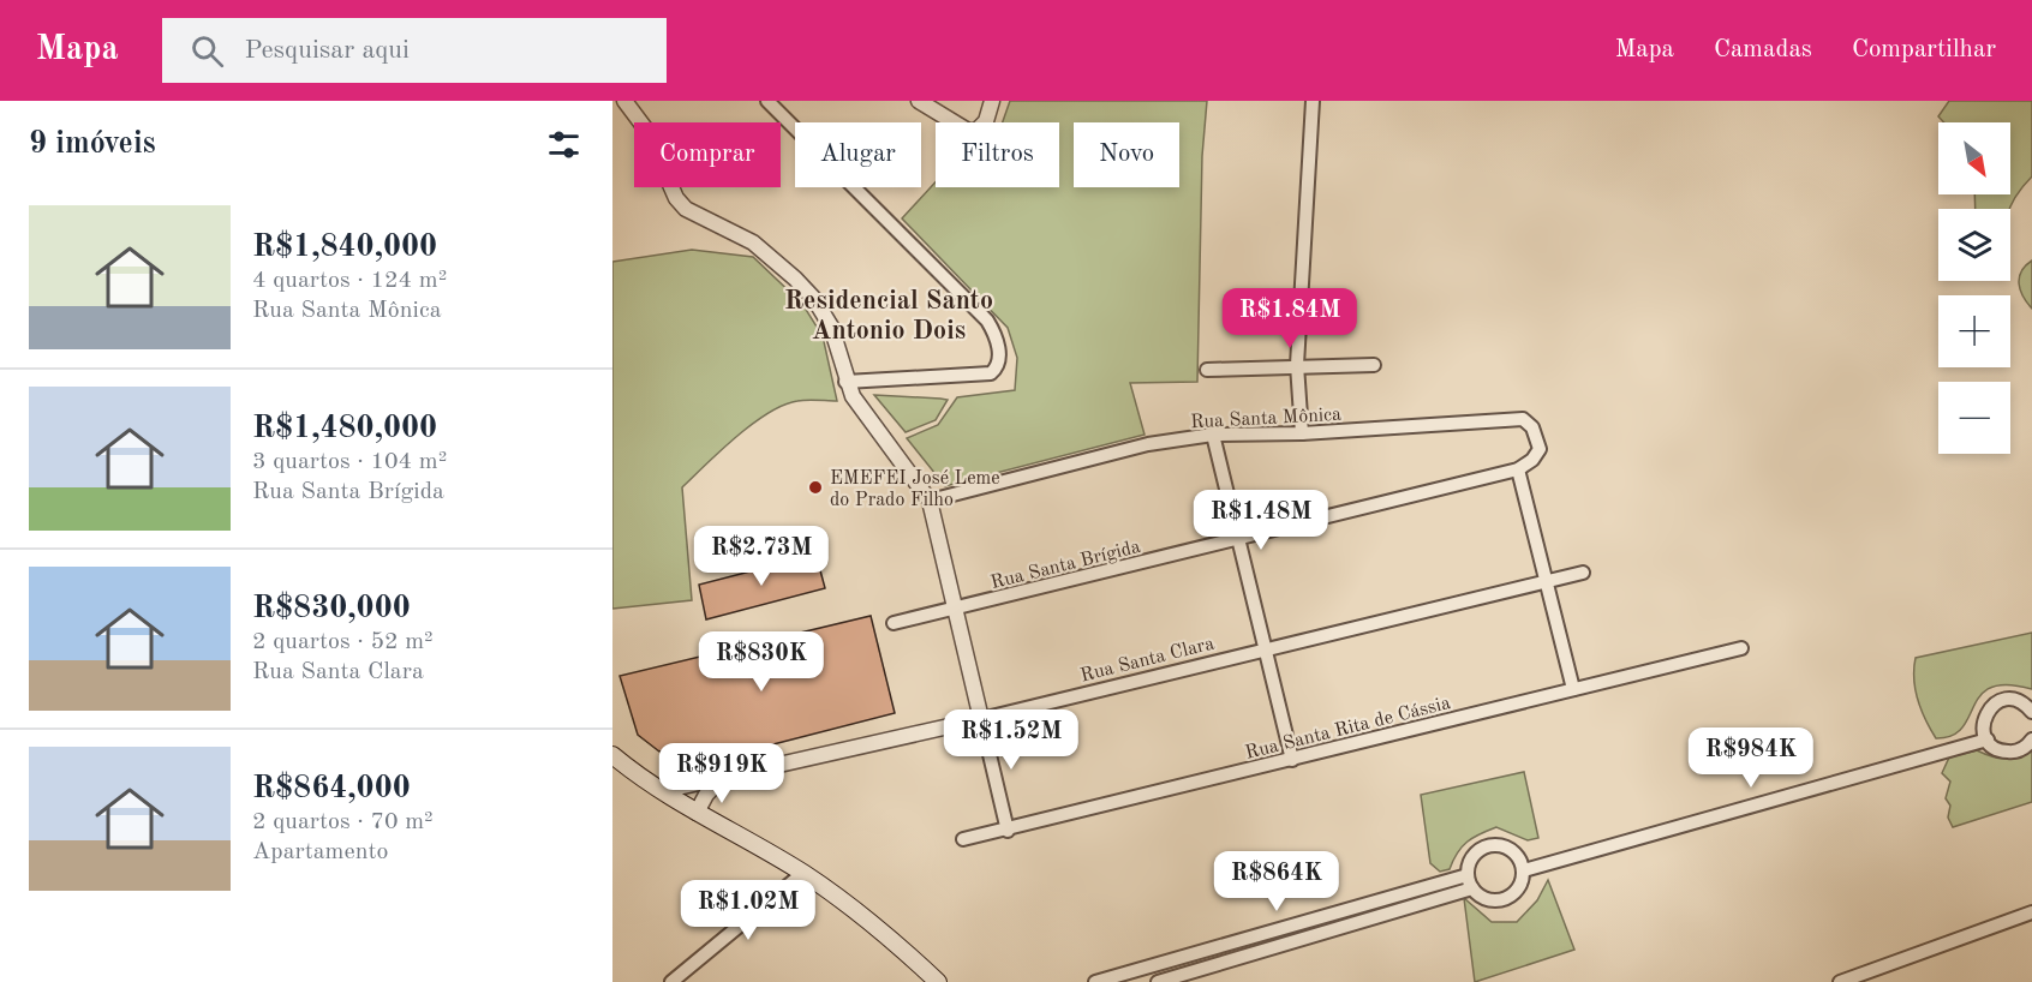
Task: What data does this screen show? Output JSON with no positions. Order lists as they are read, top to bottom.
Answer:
{
  "streets": {
    "street": [
      "Rua Santa Mônica",
      "Rua Santa Brígida",
      "Rua Santa Clara",
      "Rua Santa Rita de Cássia"
    ]
  },
  "crossings": [
    ["Rua Santa Mônica", "Rua Santa Brígida"]
  ],
  "districts": ["Residencial Santo Antonio Dois"],
  "places": ["EMEFEI José Leme do Prado Filho"],
  "north": "bottom right",
  "page": {
    "header": "Mapa",
    "search": "Pesquisar aqui",
    "nav": ["Mapa", "Camadas", "Compartilhar"],
    "heading": "9 imóveis",
    "map_buttons": ["+", "−"],
    "chip": [
      "Comprar",
      "Alugar",
      "Filtros",
      "Novo"
    ],
    "list": [
      {
        "name": "R$1,840,000",
        "note": "4 quartos · 124 m² · Rua Santa Mônica"
      },
      {
        "name": "R$1,480,000",
        "note": "3 quartos · 104 m² · Rua Santa Brígida"
      },
      {
        "name": "R$830,000",
        "note": "2 quartos · 52 m² · Rua Santa Clara"
      },
      {
        "name": "R$864,000",
        "note": "2 quartos · 70 m² · Apartamento"
      }
    ],
    "price": [
      "R$1.84M",
      "R$1.48M",
      "R$2.73M",
      "R$830K",
      "R$1.52M",
      "R$984K",
      "R$919K",
      "R$864K",
      "R$1.02M"
    ]
  }
}
